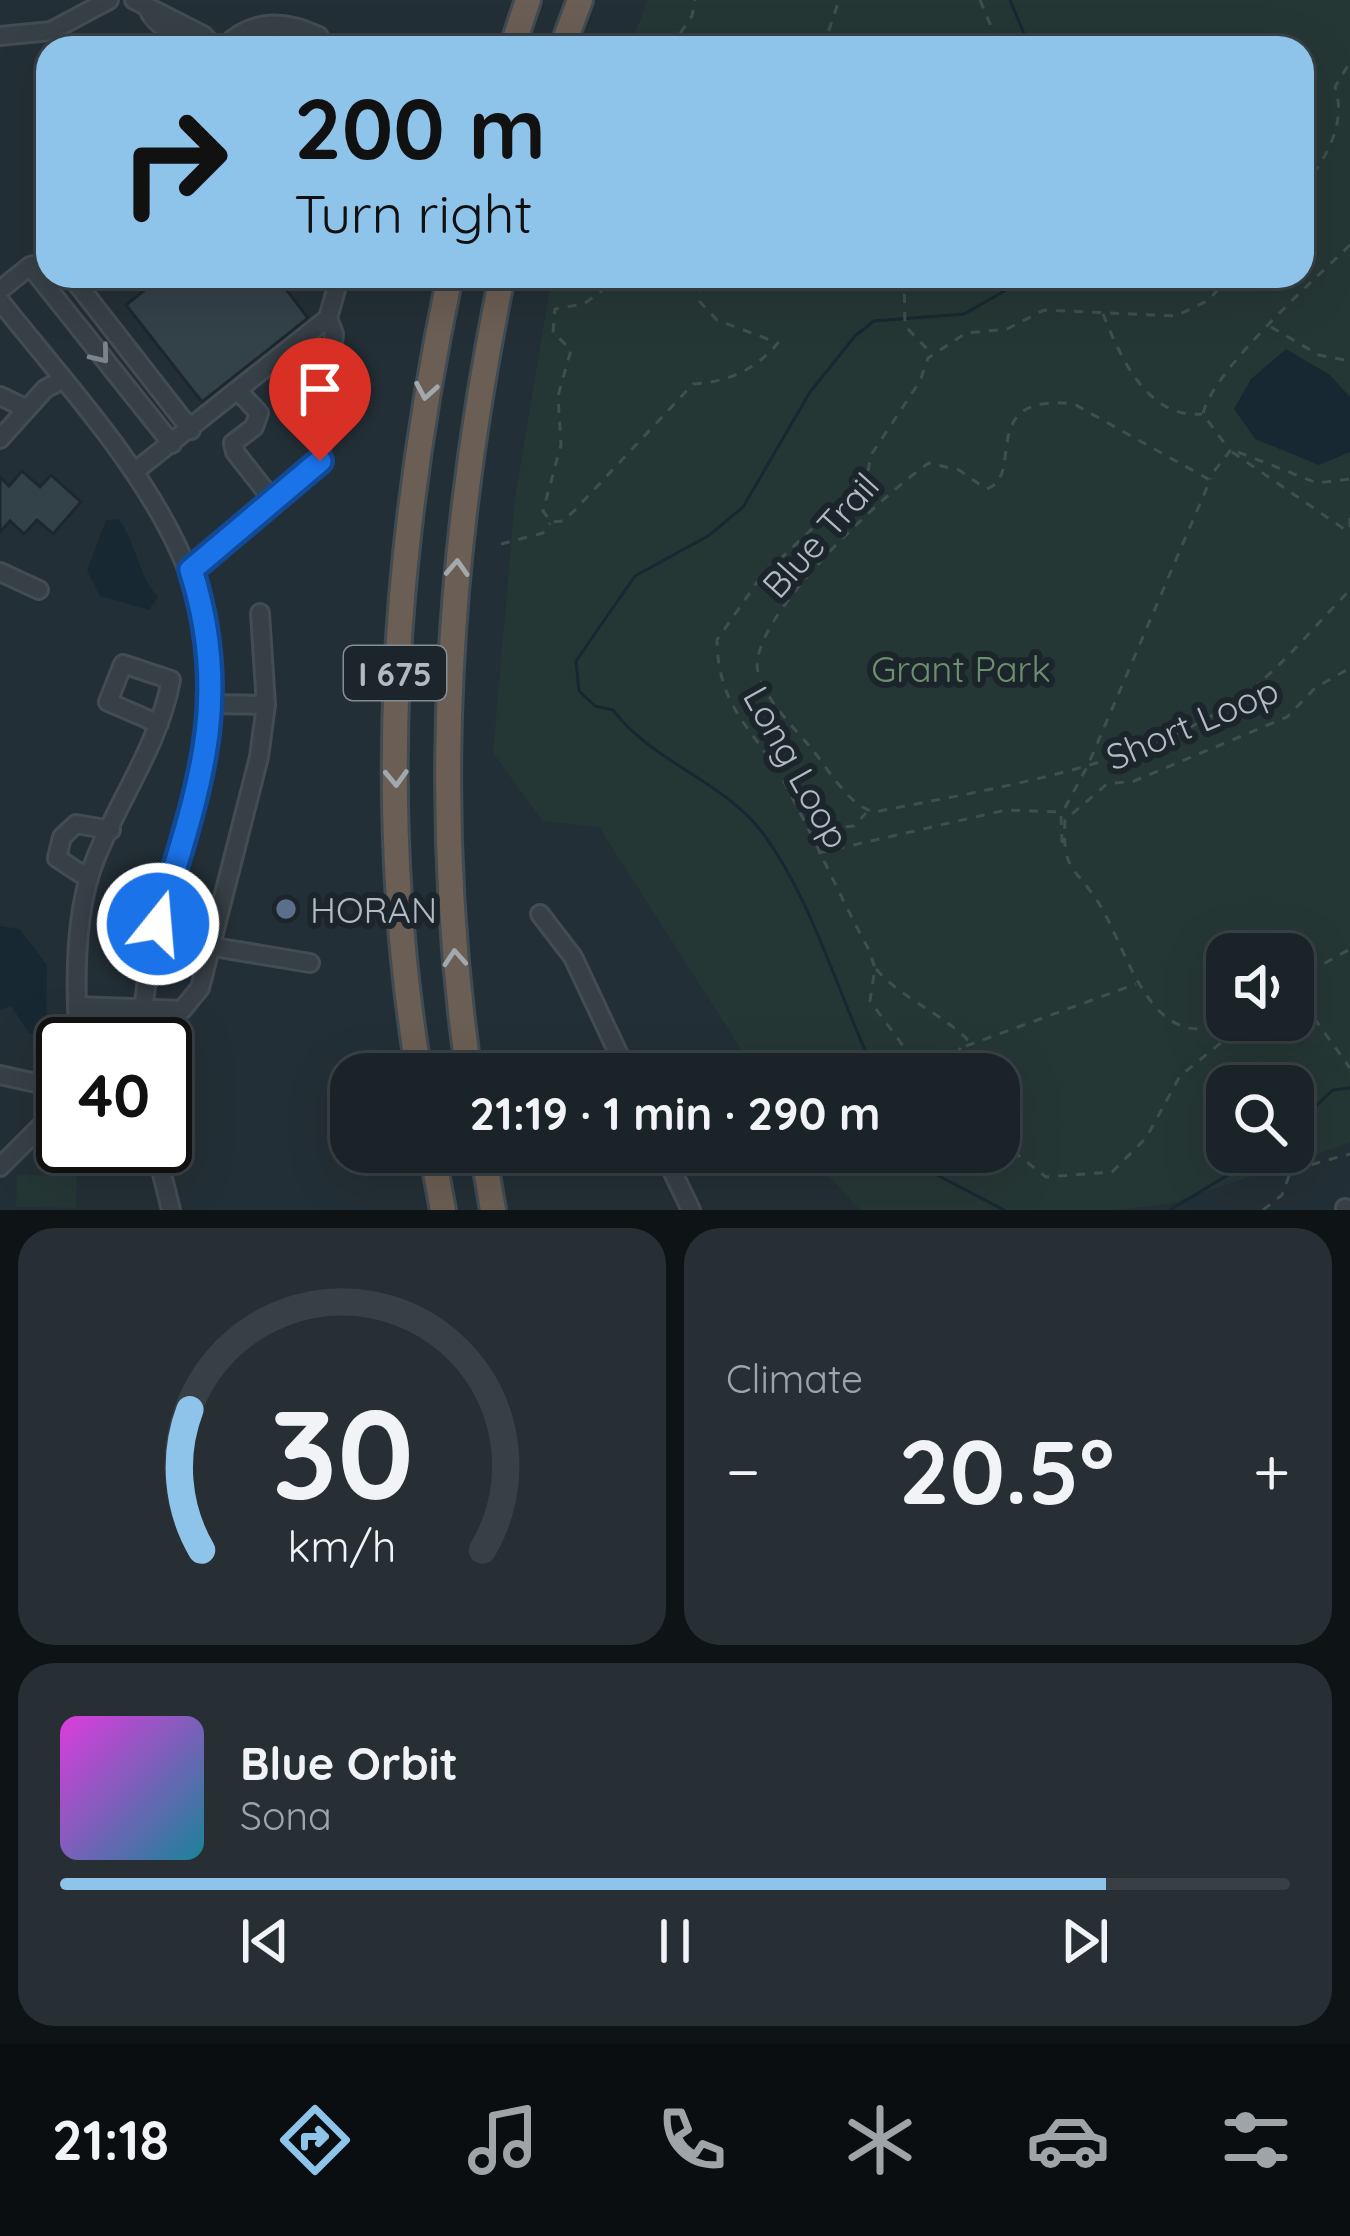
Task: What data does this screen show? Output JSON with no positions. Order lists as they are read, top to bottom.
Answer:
{
  "streets": {
    "highway": ["I 675"],
    "path": ["Blue Trail", "Short Loop", "Long Loop"]
  },
  "parks": ["Grant Park"],
  "places": ["HORAN"],
  "page": {
    "turn": ["200 m", "Turn right"],
    "limit": "40",
    "trip": "21:19 · 1 min · 290 m",
    "tile": "Climate",
    "heat": ["−", "20.5°", "+"],
    "song": ["Blue Orbit", "Sona"],
    "tabs": "21:18",
    "gauge": ["30", "km/h"]
  }
}
